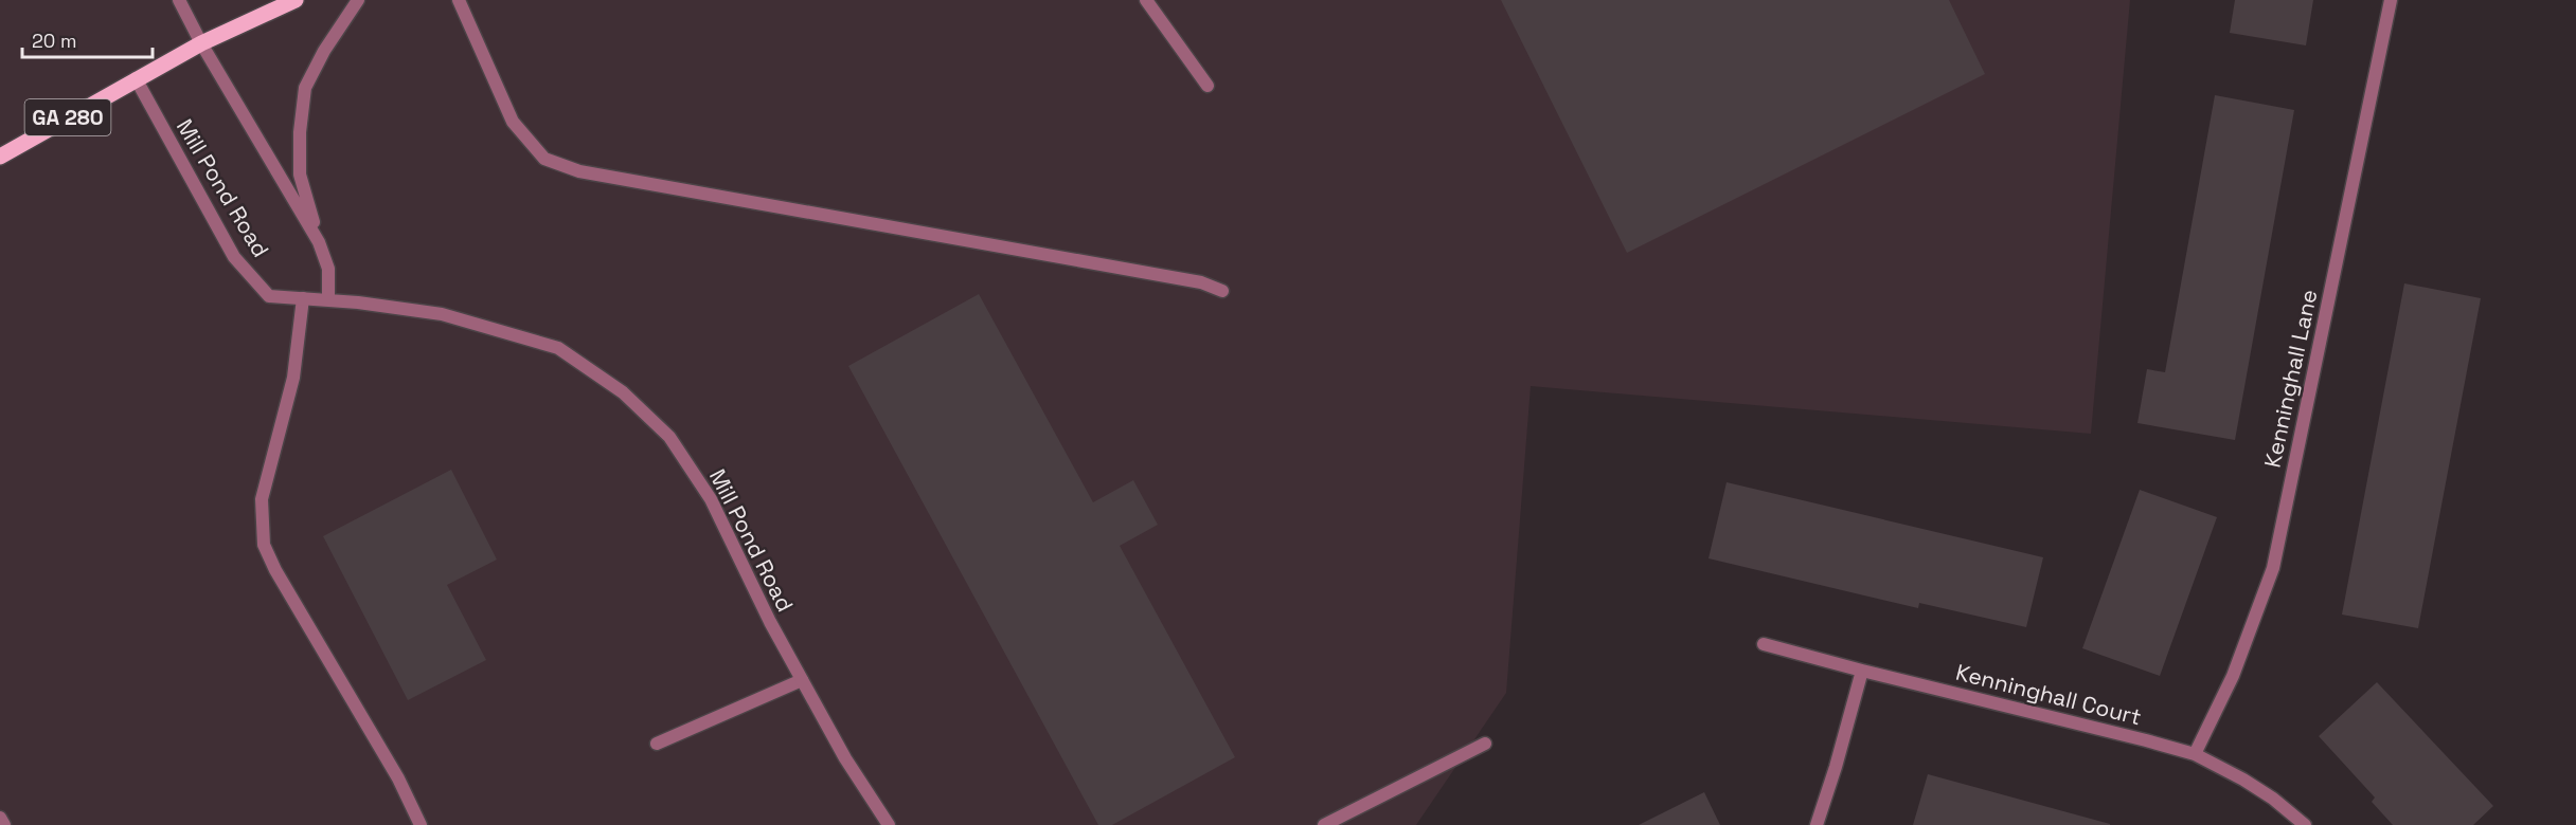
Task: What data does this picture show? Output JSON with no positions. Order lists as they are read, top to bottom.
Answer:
{
  "streets": {
    "main road": ["GA 280"],
    "street": ["Mill Pond Road", "Kenninghall Lane", "Kenninghall Court"]
  },
  "crossings": [
    ["GA 280", "Mill Pond Road"],
    ["Kenninghall Lane", "Kenninghall Court"]
  ],
  "scale_bar": "20 m"
}
